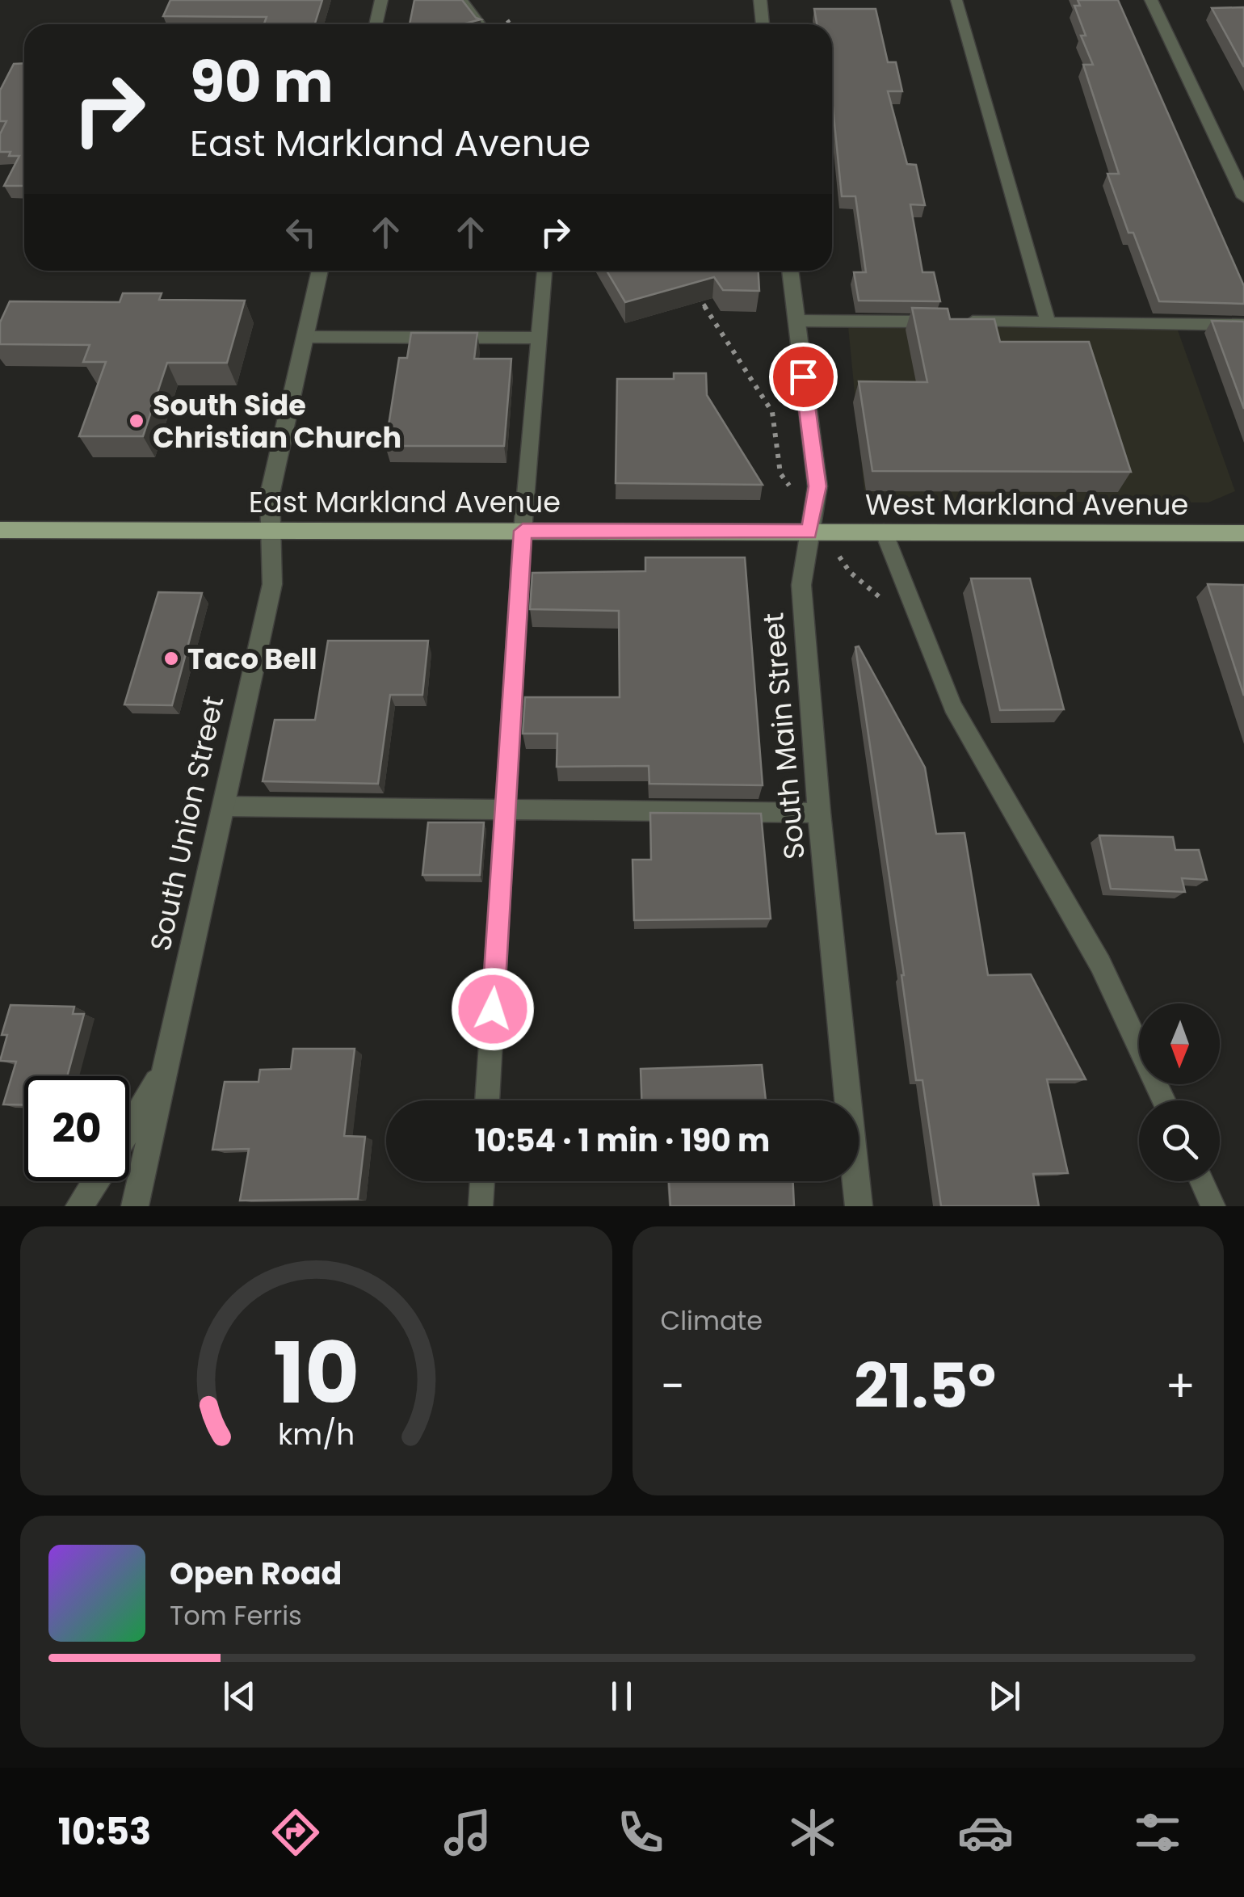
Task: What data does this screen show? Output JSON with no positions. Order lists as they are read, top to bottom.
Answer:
{
  "streets": {
    "main road": ["East Markland Avenue", "West Markland Avenue"],
    "street": ["South Main Street", "South Union Street"]
  },
  "crossings": [
    ["East Markland Avenue", "West Markland Avenue"],
    ["East Markland Avenue", "South Main Street"],
    ["East Markland Avenue", "South Union Street"],
    ["West Markland Avenue", "South Main Street"]
  ],
  "places": ["South Side Christian Church", "Taco Bell"],
  "north": "bottom",
  "page": {
    "turn": ["90 m", "East Markland Avenue"],
    "limit": "20",
    "trip": "10:54 · 1 min · 190 m",
    "tile": "Climate",
    "heat": ["−", "21.5°", "+"],
    "song": ["Open Road", "Tom Ferris"],
    "tabs": "10:53",
    "gauge": ["10", "km/h"]
  }
}
